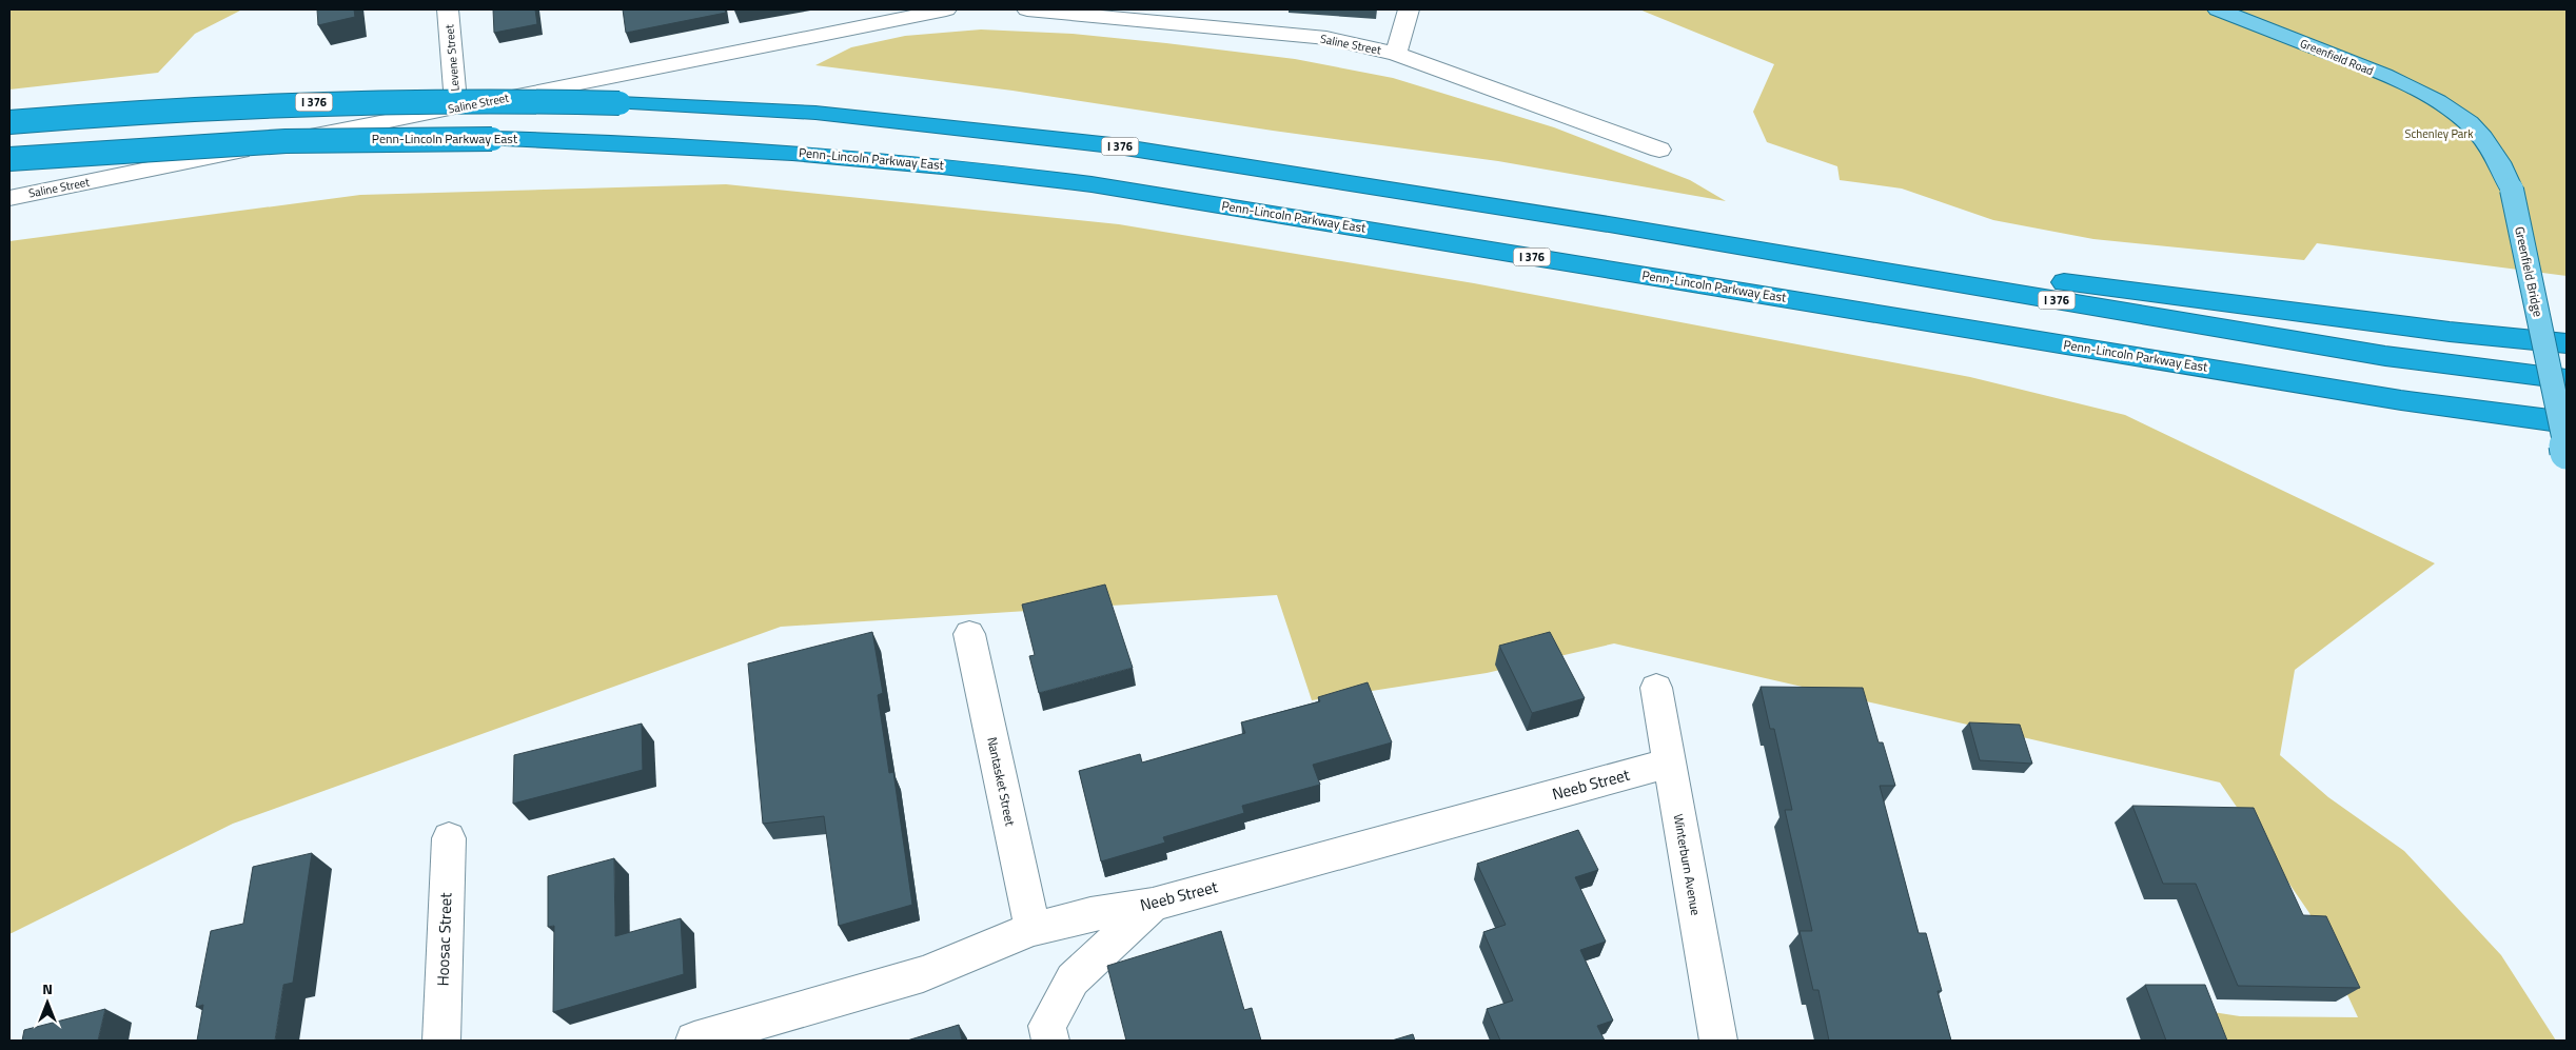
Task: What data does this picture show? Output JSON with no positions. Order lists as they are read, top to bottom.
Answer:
{
  "streets": {
    "highway": ["I 376", "Penn-Lincoln Parkway East"],
    "main road": ["Greenfield Road", "Greenfield Bridge"],
    "street": [
      "Saline Street",
      "Levene Street",
      "Nantasket Street",
      "Neeb Street",
      "Winterburn Avenue",
      "Hoosac Street"
    ]
  },
  "crossings": [
    ["Saline Street", "Levene Street"],
    ["Greenfield Road", "Greenfield Bridge"],
    ["Nantasket Street", "Neeb Street"],
    ["Neeb Street", "Winterburn Avenue"]
  ],
  "parks": ["Schenley Park"],
  "north": "top"
}
